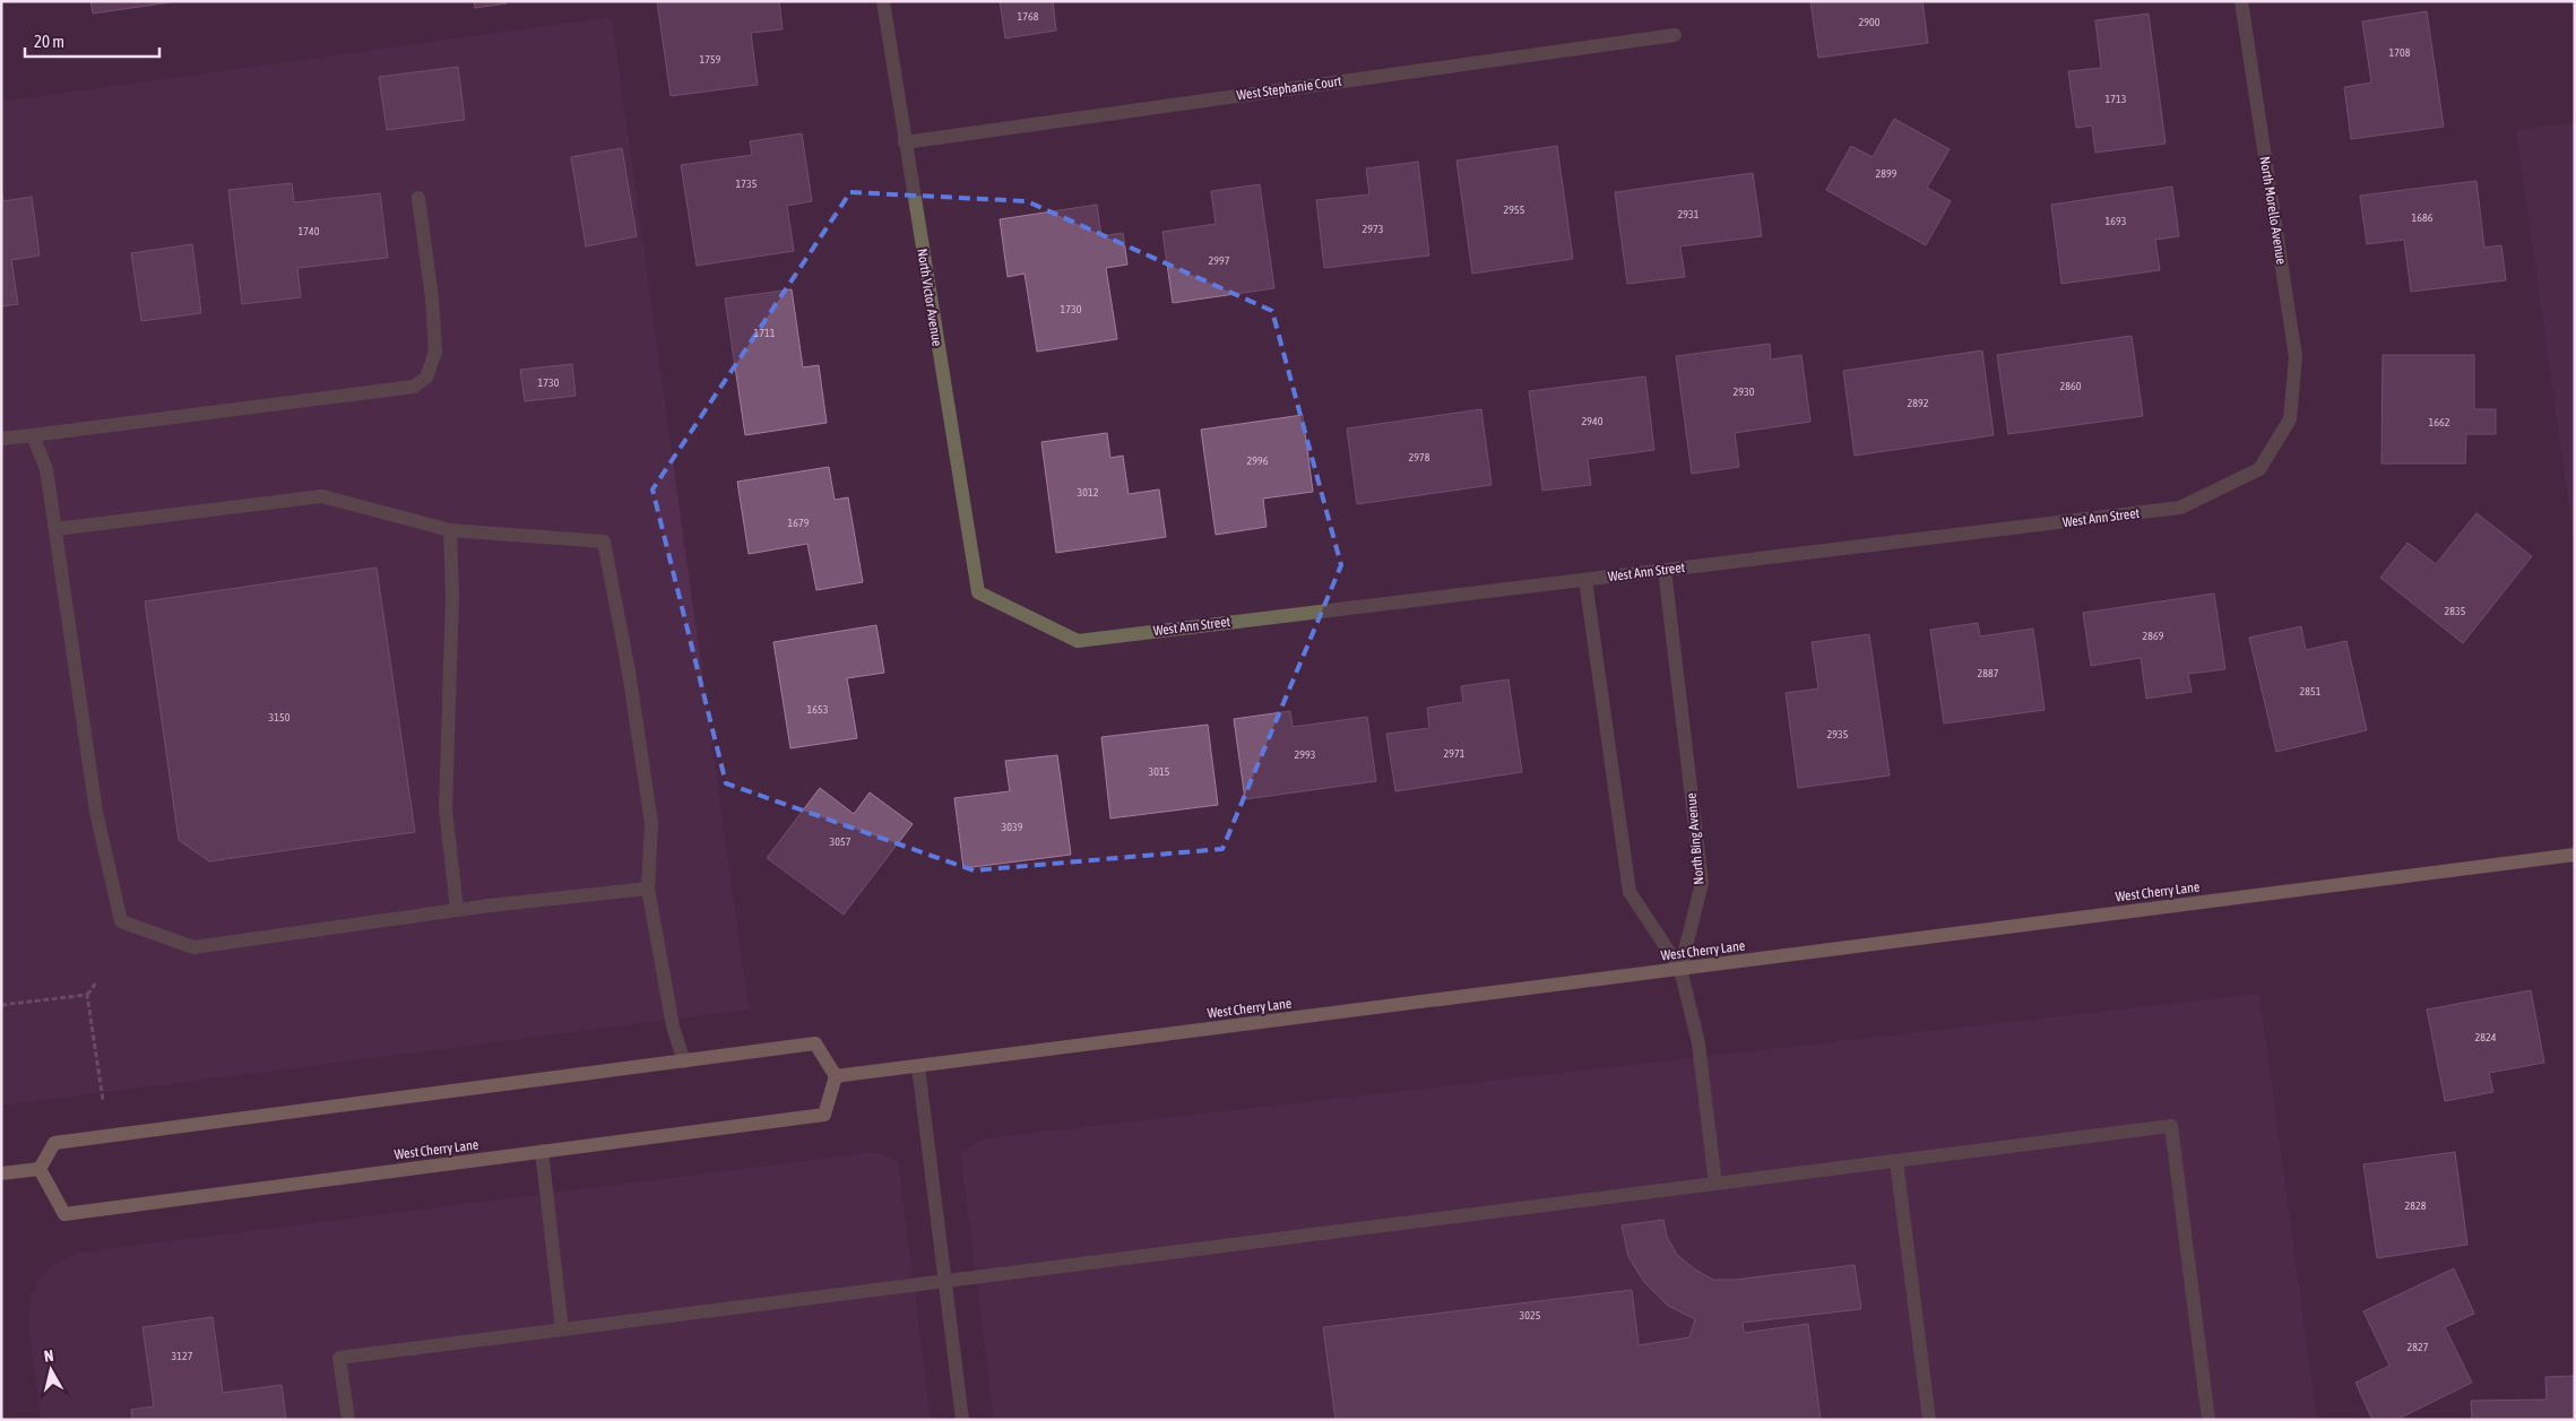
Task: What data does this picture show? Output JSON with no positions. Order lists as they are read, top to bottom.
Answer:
{
  "streets": {
    "main road": ["West Cherry Lane"],
    "street": [
      "West Stephanie Court",
      "North Morello Avenue",
      "North Victor Avenue",
      "West Ann Street",
      "North Bing Avenue"
    ]
  },
  "crossings": [
    ["West Stephanie Court", "North Victor Avenue"],
    ["North Morello Avenue", "West Ann Street"],
    ["North Victor Avenue", "West Ann Street"],
    ["West Ann Street", "North Bing Avenue"],
    ["North Bing Avenue", "West Cherry Lane"]
  ],
  "house_numbers": [
    "1768",
    "2900",
    "1708",
    "1759",
    "1713",
    "2899",
    "1735",
    "2955",
    "2931",
    "1686",
    "1693",
    "2973",
    "1740",
    "2997",
    "1730",
    "1711",
    "1730",
    "2860",
    "2930",
    "2892",
    "2940",
    "1662",
    "2978",
    "2996",
    "3012",
    "1679",
    "2835",
    "2869",
    "2887",
    "2851",
    "1653",
    "3150",
    "2935",
    "2971",
    "2993",
    "3015",
    "3039",
    "3057",
    "2824",
    "2828",
    "3025",
    "2827",
    "3127"
  ],
  "scale_bar": "20 m",
  "north": "top"
}
